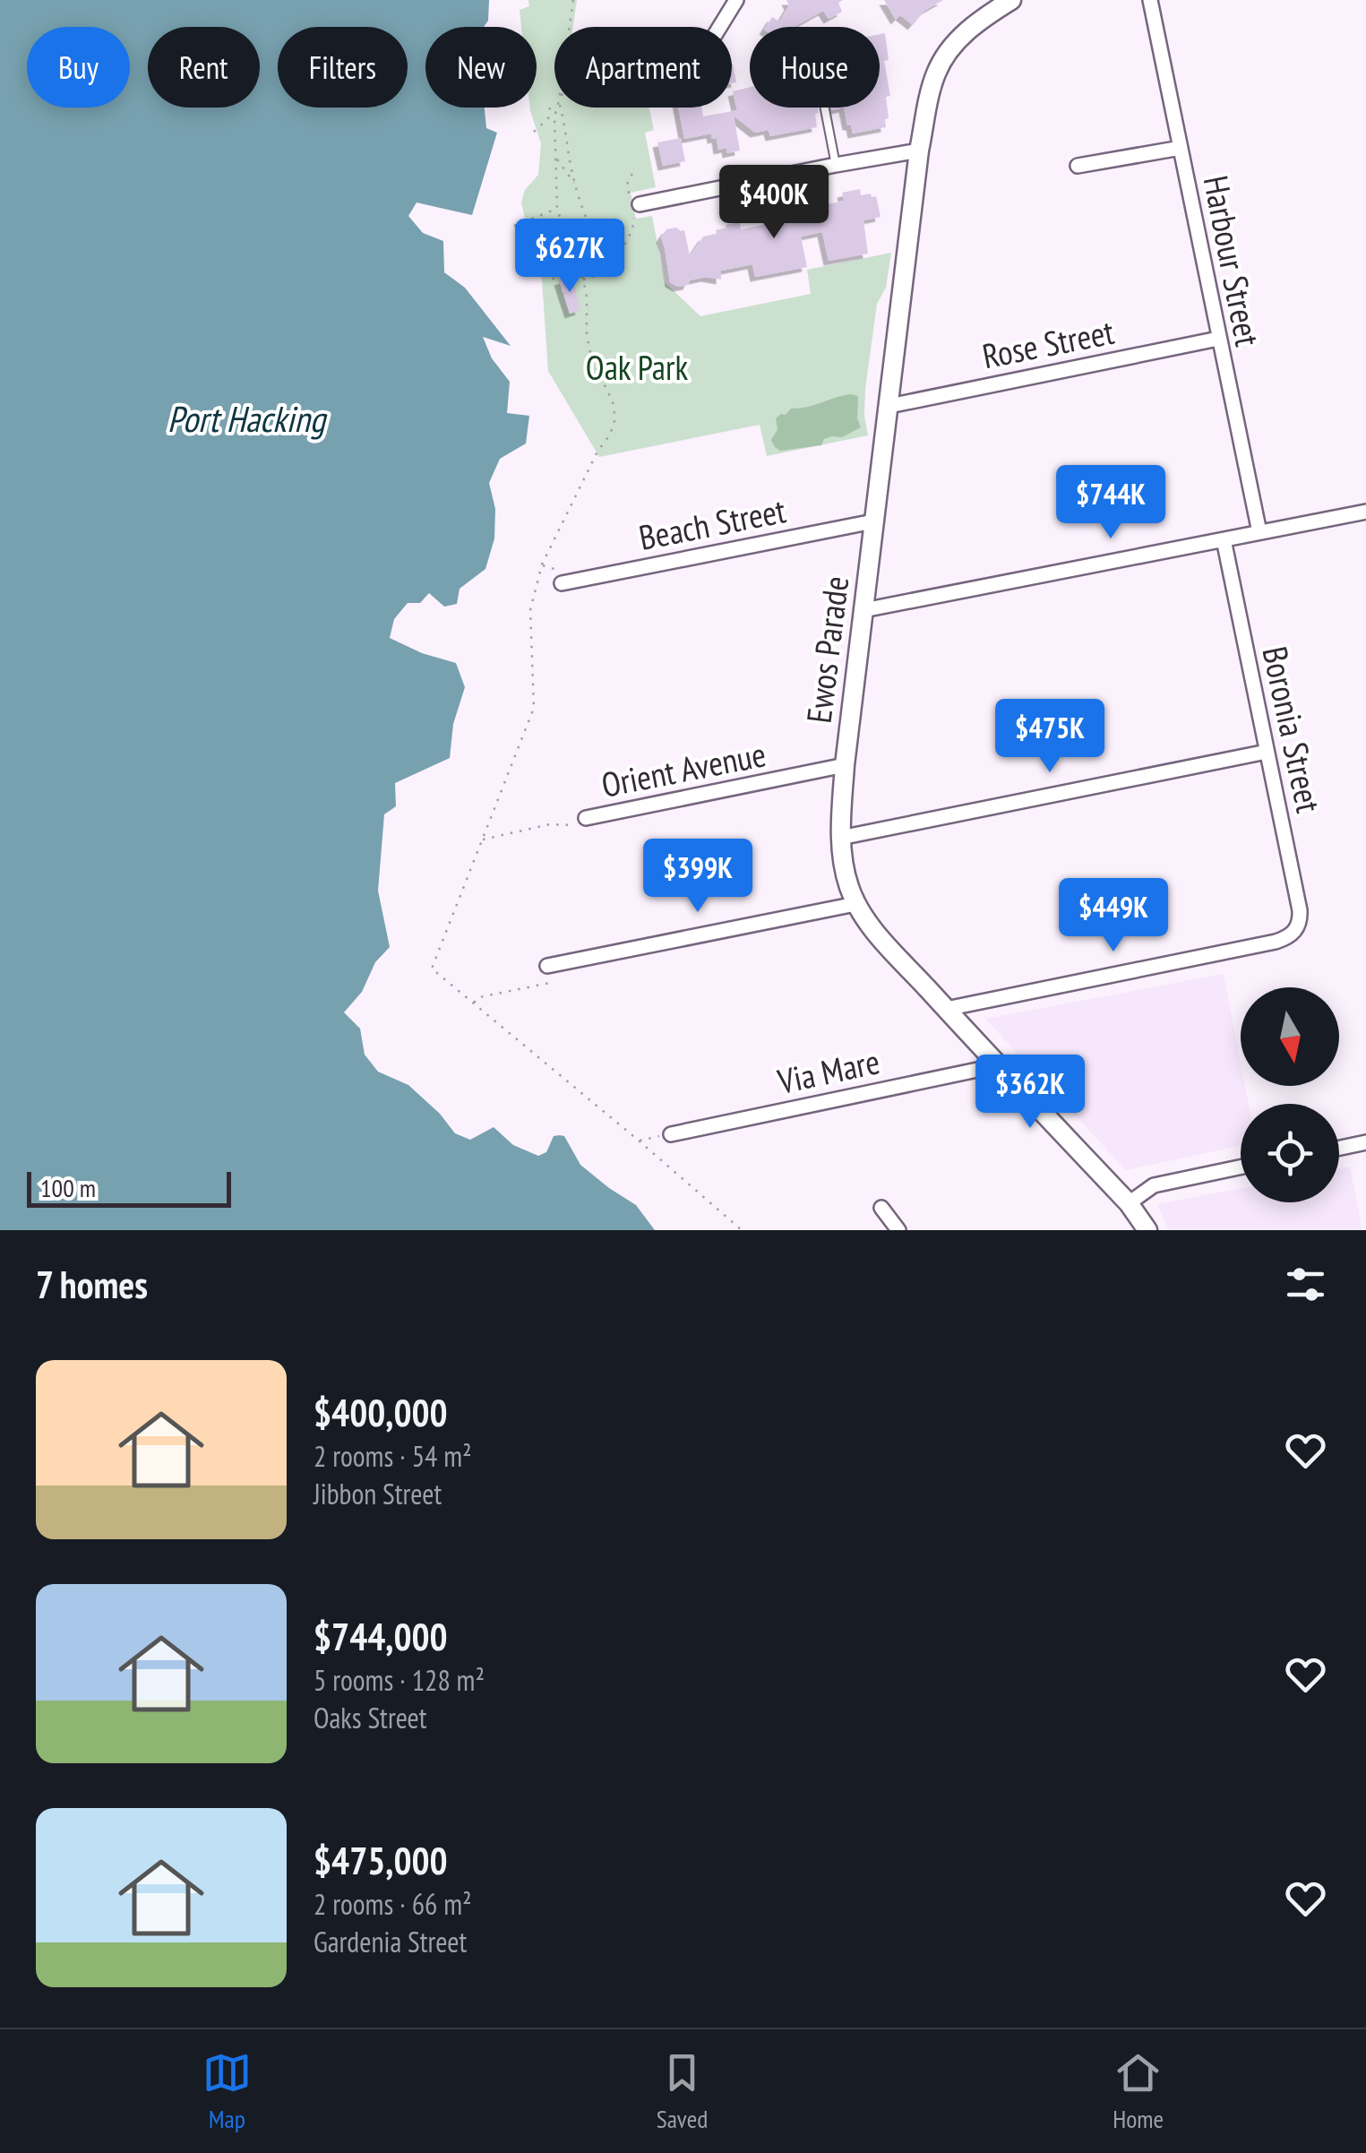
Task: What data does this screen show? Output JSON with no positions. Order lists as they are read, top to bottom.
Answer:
{
  "streets": {
    "street": [
      "Harbour Street",
      "Rose Street",
      "Beach Street",
      "Ewos Parade",
      "Boronia Street",
      "Orient Avenue",
      "Via Mare"
    ]
  },
  "crossings": [
    ["Harbour Street", "Rose Street"],
    ["Rose Street", "Ewos Parade"],
    ["Beach Street", "Ewos Parade"],
    ["Ewos Parade", "Boronia Street"],
    ["Ewos Parade", "Orient Avenue"],
    ["Ewos Parade", "Via Mare"]
  ],
  "water": ["Port Hacking"],
  "parks": ["Oak Park"],
  "scale_bar": "100 m",
  "north": "bottom",
  "page": {
    "chip": [
      "Buy",
      "Rent",
      "Filters",
      "New",
      "Apartment",
      "House"
    ],
    "price": [
      "$400K",
      "$627K",
      "$744K",
      "$475K",
      "$399K",
      "$449K",
      "$362K"
    ],
    "scale": "100 m",
    "heading": "7 homes",
    "list": [
      {
        "name": "$400,000",
        "note": "2 rooms · 54 m² · Jibbon Street"
      },
      {
        "name": "$744,000",
        "note": "5 rooms · 128 m² · Oaks Street"
      },
      {
        "name": "$475,000",
        "note": "2 rooms · 66 m² · Gardenia Street"
      }
    ],
    "tabs": ["Map", "Saved", "Home"]
  }
}
